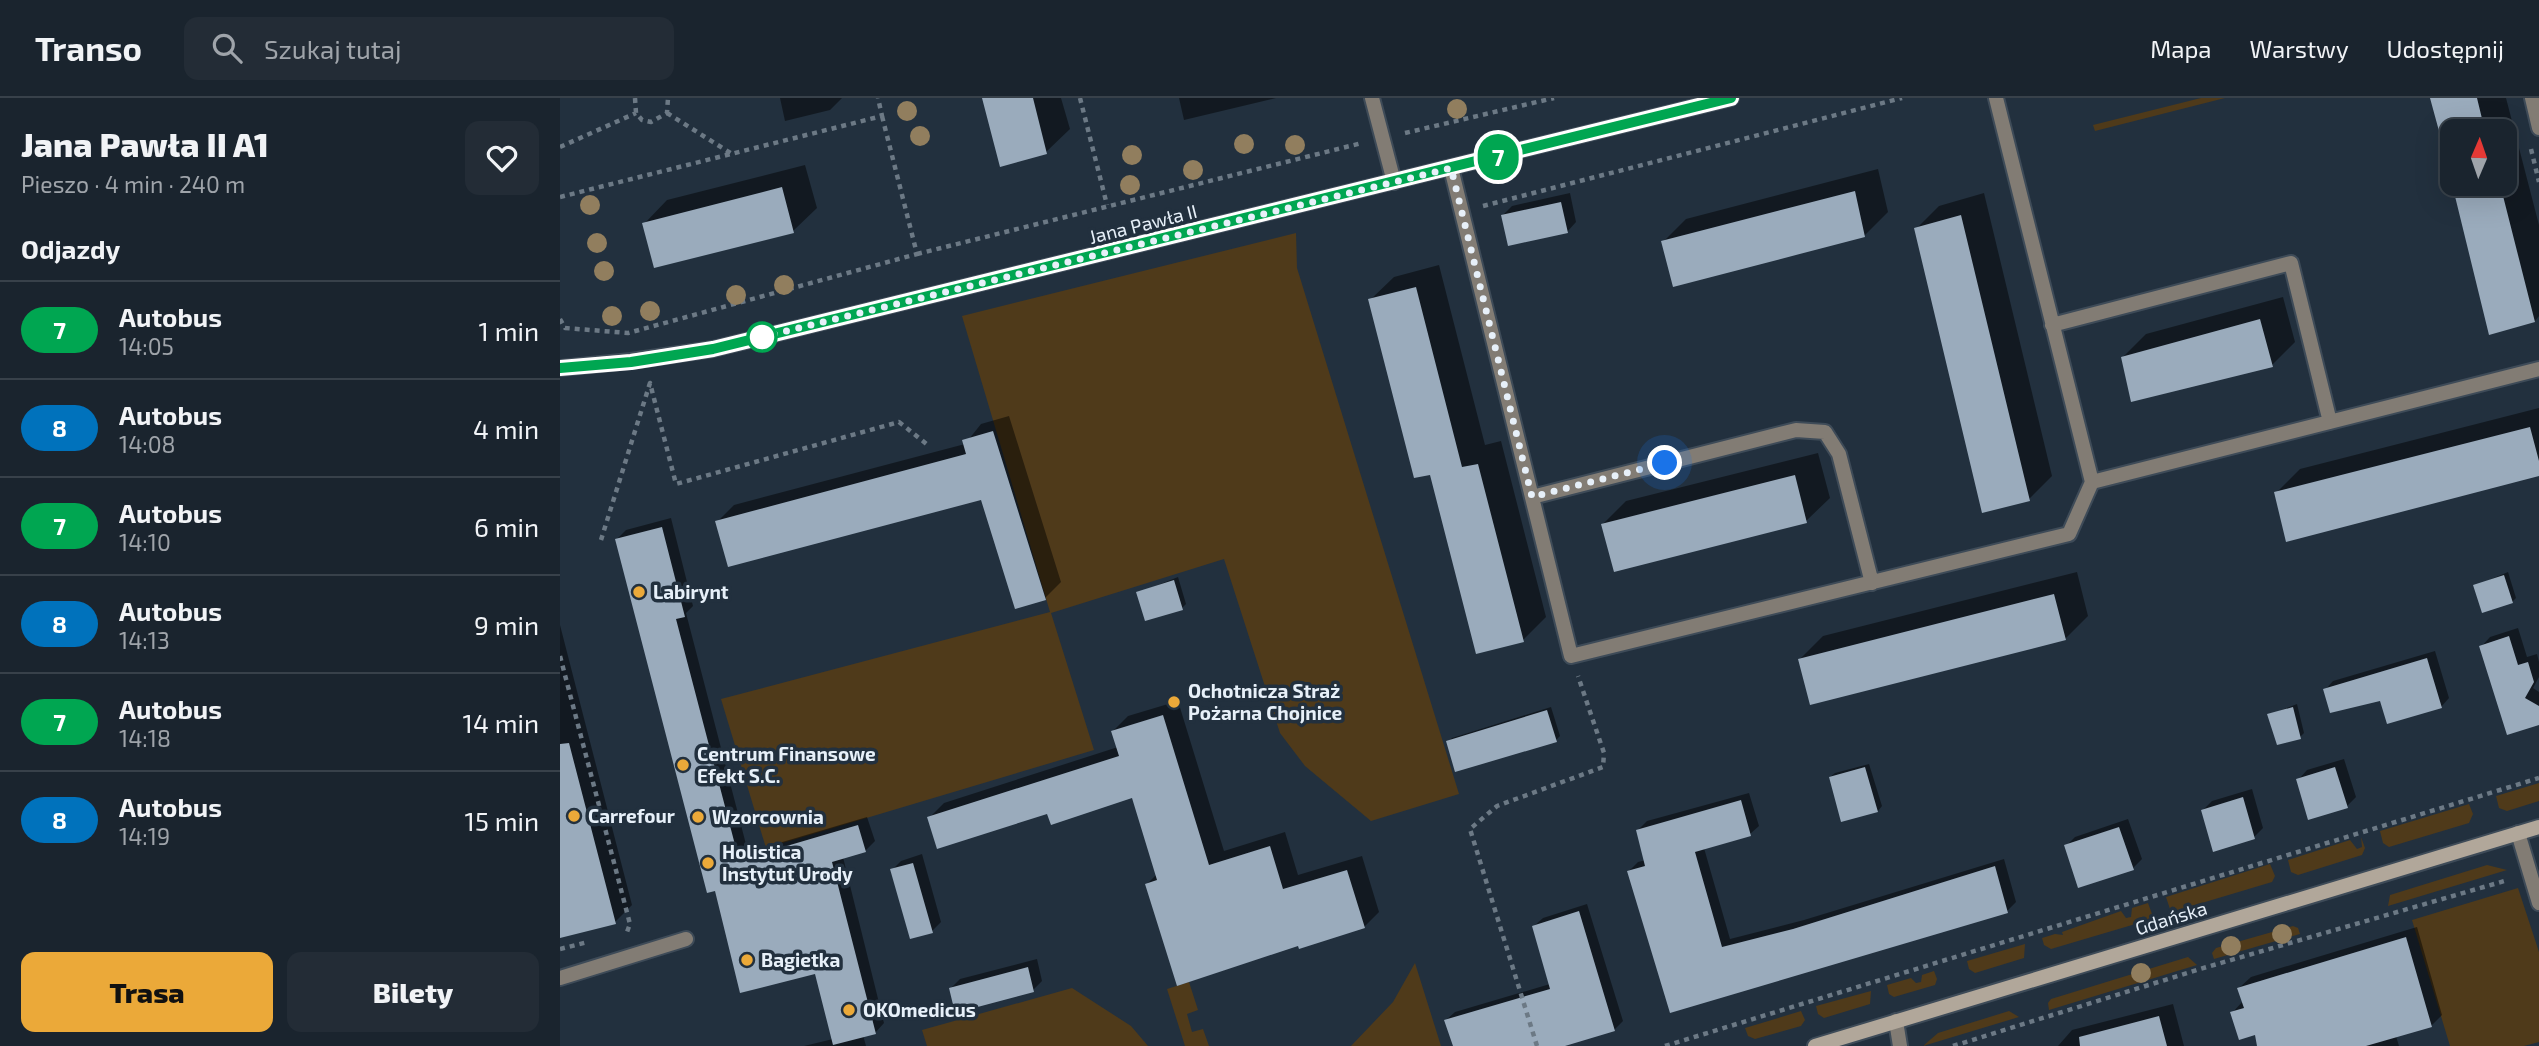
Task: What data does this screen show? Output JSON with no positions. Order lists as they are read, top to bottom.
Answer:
{
  "streets": {
    "main road": ["Gdańska"],
    "street": ["Jana Pawła II"]
  },
  "places": [
    "Labirynt",
    "Ochotnicza Straż Pożarna Chojnice",
    "Centrum Finansowe Efekt S.C.",
    "Carrefour",
    "Wzorcownia",
    "Holistica Instytut Urody",
    "Bagietka",
    "OKOmedicus"
  ],
  "lines": ["bus line 7"],
  "north": "top",
  "page": {
    "header": "Transo",
    "search": "Szukaj tutaj",
    "nav": ["Mapa", "Warstwy", "Udostępnij"],
    "heading": [
      ["Jana Pawła II A1", "Pieszo · 4 min · 240 m"],
      "Odjazdy"
    ],
    "on_map": "7",
    "list": [
      {
        "mark": "7",
        "name": "Autobus",
        "note": "14:05",
        "value": "1 min"
      },
      {
        "mark": "8",
        "name": "Autobus",
        "note": "14:08",
        "value": "4 min"
      },
      {
        "mark": "7",
        "name": "Autobus",
        "note": "14:10",
        "value": "6 min"
      },
      {
        "mark": "8",
        "name": "Autobus",
        "note": "14:13",
        "value": "9 min"
      },
      {
        "mark": "7",
        "name": "Autobus",
        "note": "14:18",
        "value": "14 min"
      },
      {
        "mark": "8",
        "name": "Autobus",
        "note": "14:19",
        "value": "15 min"
      }
    ],
    "buttons": ["Trasa", "Bilety"]
  }
}
